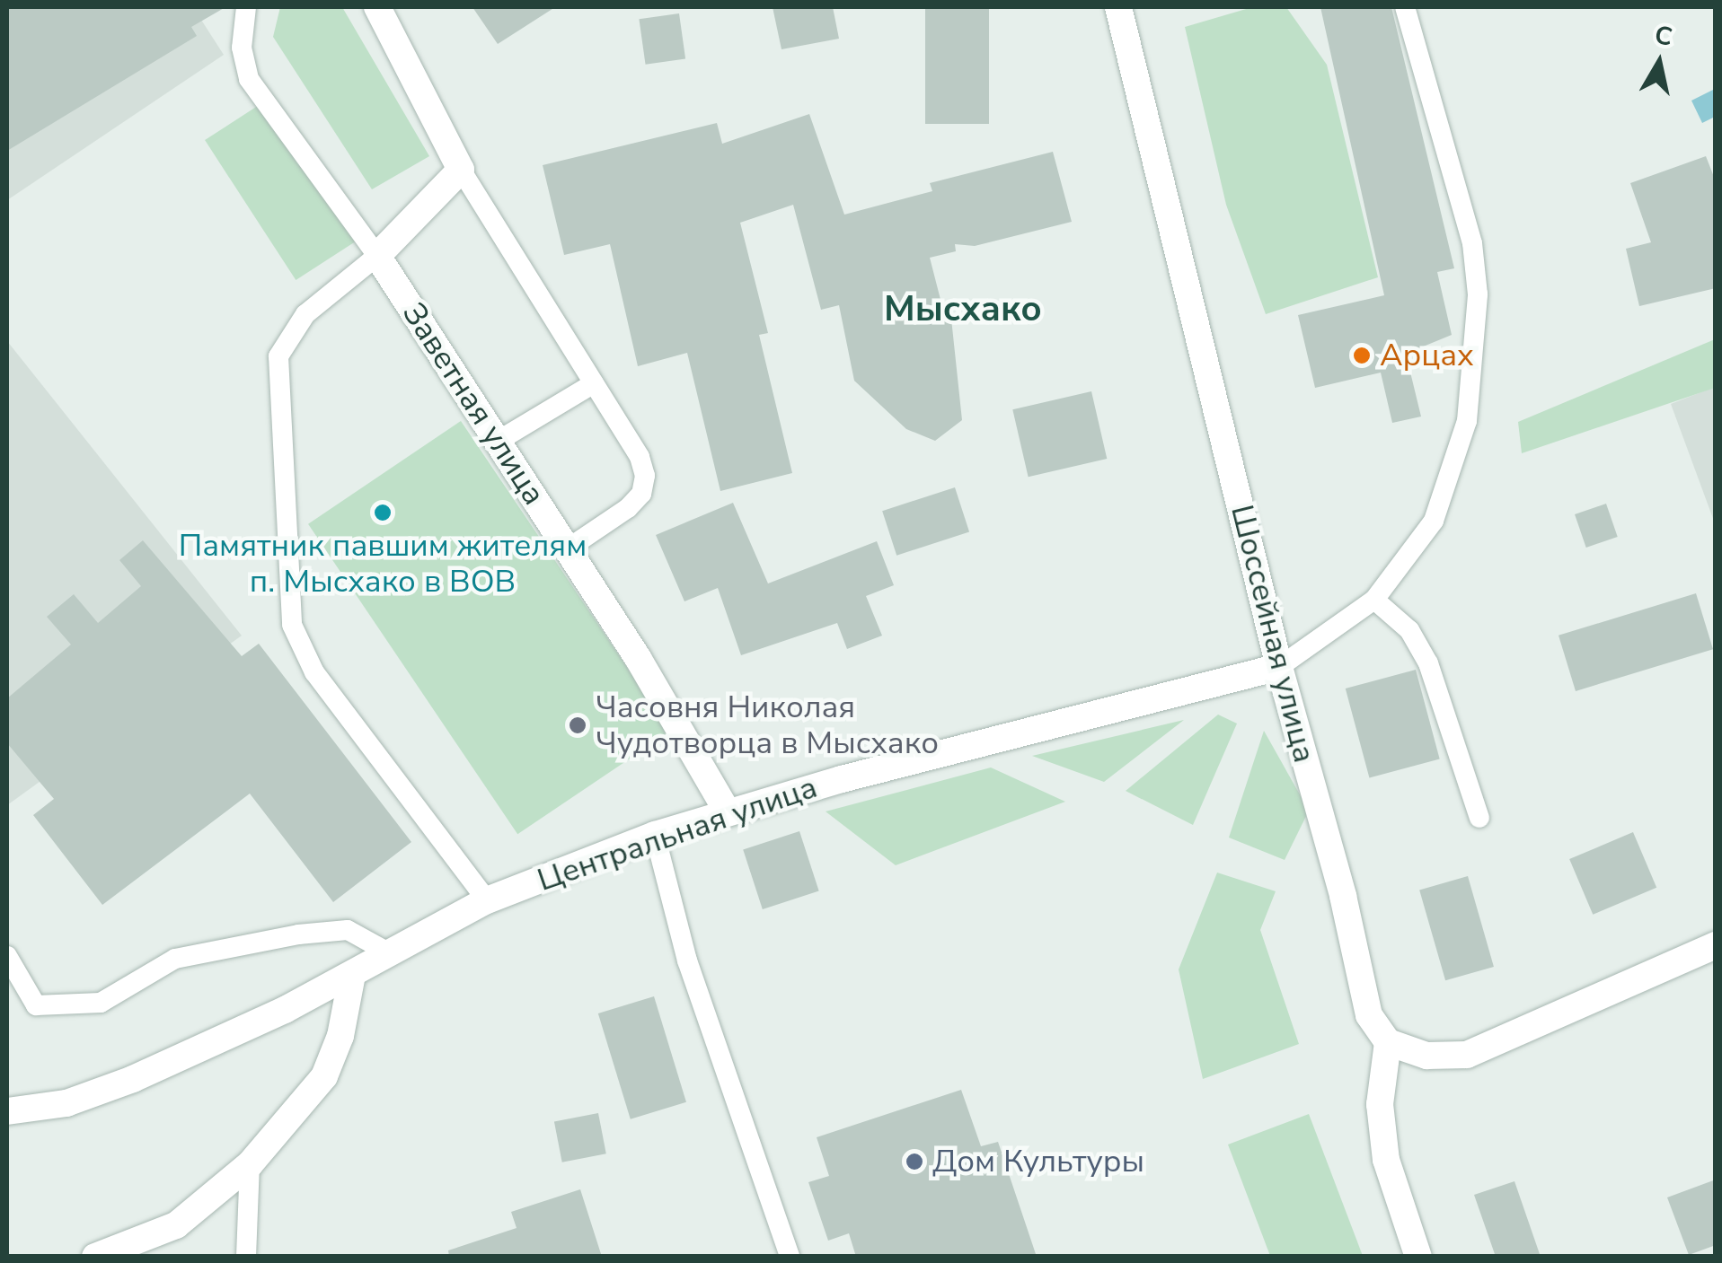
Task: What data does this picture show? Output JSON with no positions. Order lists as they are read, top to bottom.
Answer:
{
  "streets": {
    "street": ["Заветная улица", "Шоссейная улица", "Центральная улица"]
  },
  "crossings": [
    ["Заветная улица", "Центральная улица"],
    ["Шоссейная улица", "Центральная улица"]
  ],
  "districts": ["Мысхако"],
  "places": [
    "Арцах",
    "Памятник павшим жителям п. Мысхако в ВОВ",
    "Часовня Николая Чудотворца в Мысхако",
    "Дом Культуры"
  ],
  "north": "top"
}
